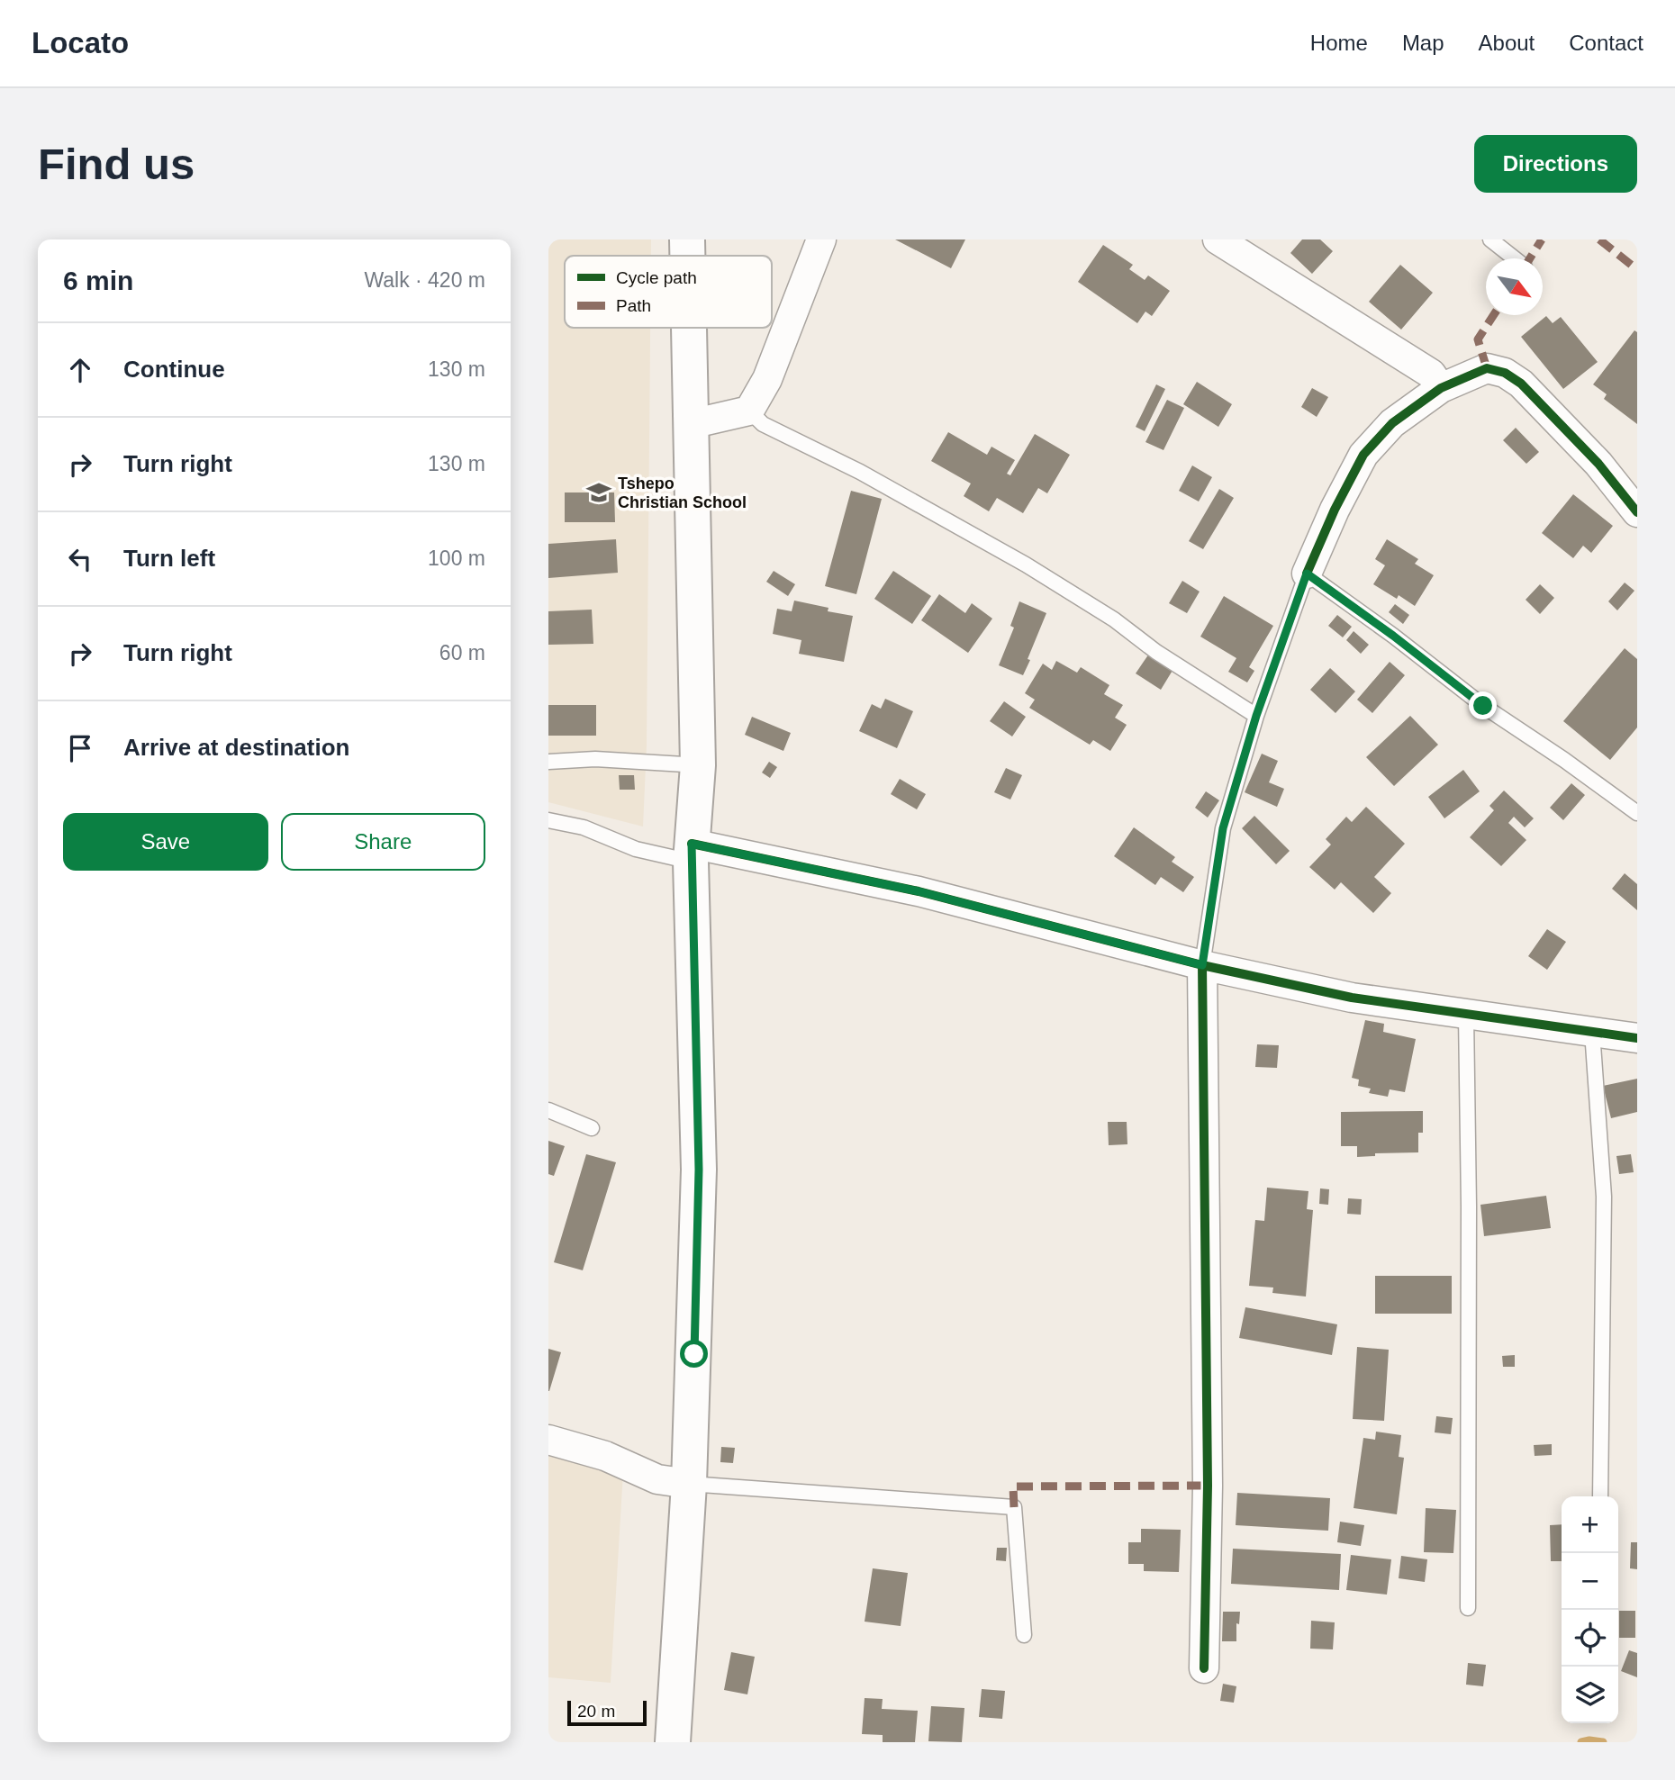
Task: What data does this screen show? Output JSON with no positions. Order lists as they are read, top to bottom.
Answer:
{
  "places": {
    "school or university": ["Tshepo Christian School"]
  },
  "legend": ["Cycle path", "Path"],
  "scale_bar": "20 m",
  "north": "bottom right",
  "page": {
    "header": "Locato",
    "nav": [
      "Home",
      "Map",
      "About",
      "Contact"
    ],
    "buttons": [
      "Directions",
      ["Save", "Share"]
    ],
    "title": "Find us",
    "heading": ["6 min", "Walk · 420 m"],
    "list": [
      ["Continue", "130 m"],
      ["Turn right", "130 m"],
      ["Turn left", "100 m"],
      ["Turn right", "60 m"],
      "Arrive at destination"
    ],
    "map_buttons": ["+", "−"],
    "scale": "20 m"
  }
}
